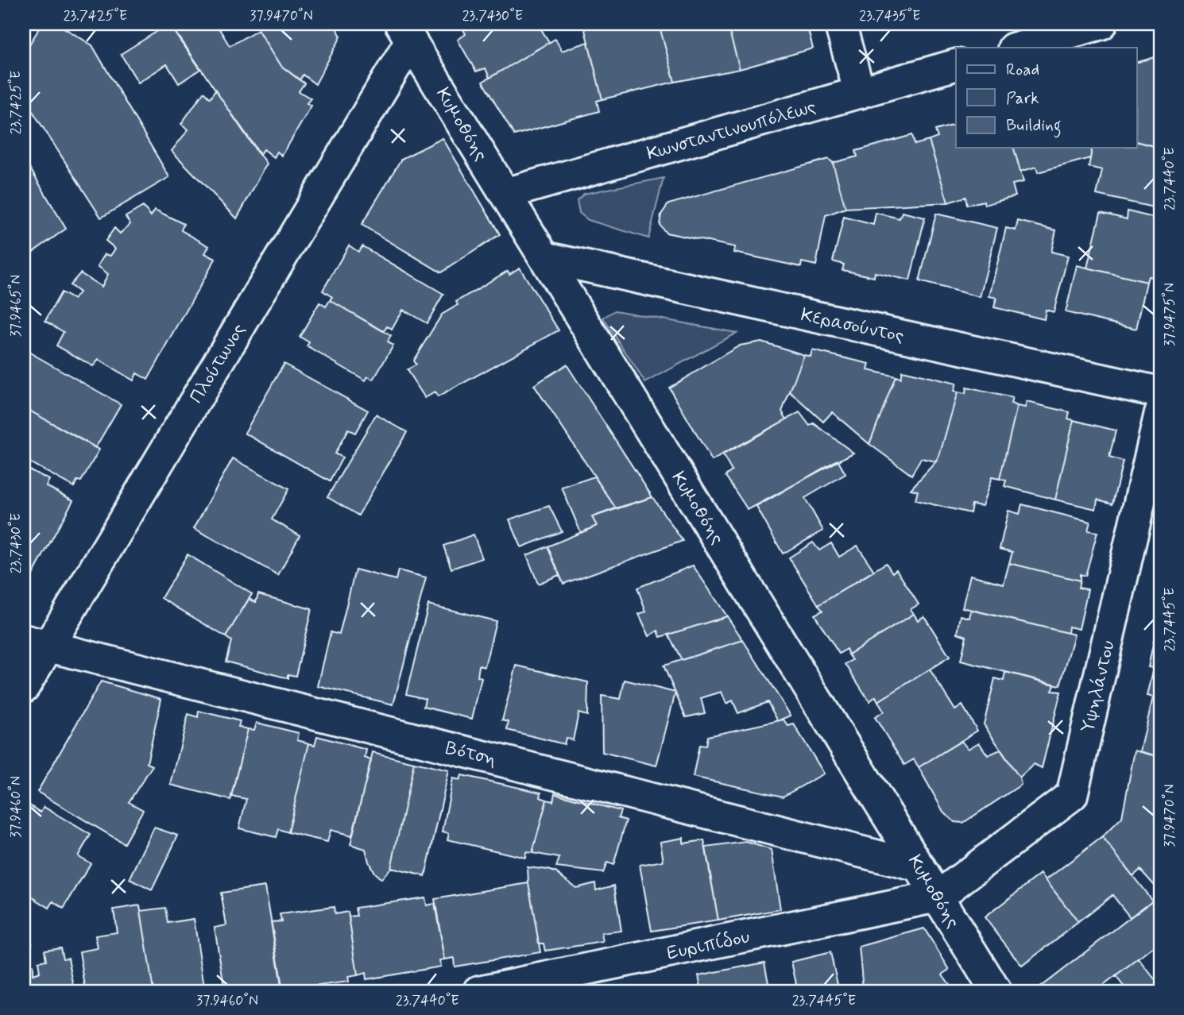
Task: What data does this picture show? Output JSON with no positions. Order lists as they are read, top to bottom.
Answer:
{
  "streets": {
    "street": [
      "Κυμοθόης",
      "Κωνσταντινουπόλεως",
      "Κερασούντος",
      "Πλούτωνος",
      "Υψηλάντου",
      "Βότση",
      "Ευριπίδου"
    ]
  },
  "crossings": [
    ["Κυμοθόης", "Κωνσταντινουπόλεως"],
    ["Κυμοθόης", "Κερασούντος"],
    ["Κυμοθόης", "Πλούτωνος"],
    ["Κυμοθόης", "Υψηλάντου"],
    ["Κυμοθόης", "Βότση"],
    ["Κυμοθόης", "Ευριπίδου"],
    ["Πλούτωνος", "Βότση"],
    ["Υψηλάντου", "Ευριπίδου"]
  ],
  "legend": ["Road", "Park", "Building"],
  "coordinates": [
    "23.7425°E",
    "37.9470°N",
    "23.7430°E",
    "23.7435°E",
    "23.7440°E",
    "37.9465°N",
    "37.9475°N",
    "23.7445°E",
    "37.9460°N"
  ]
}
